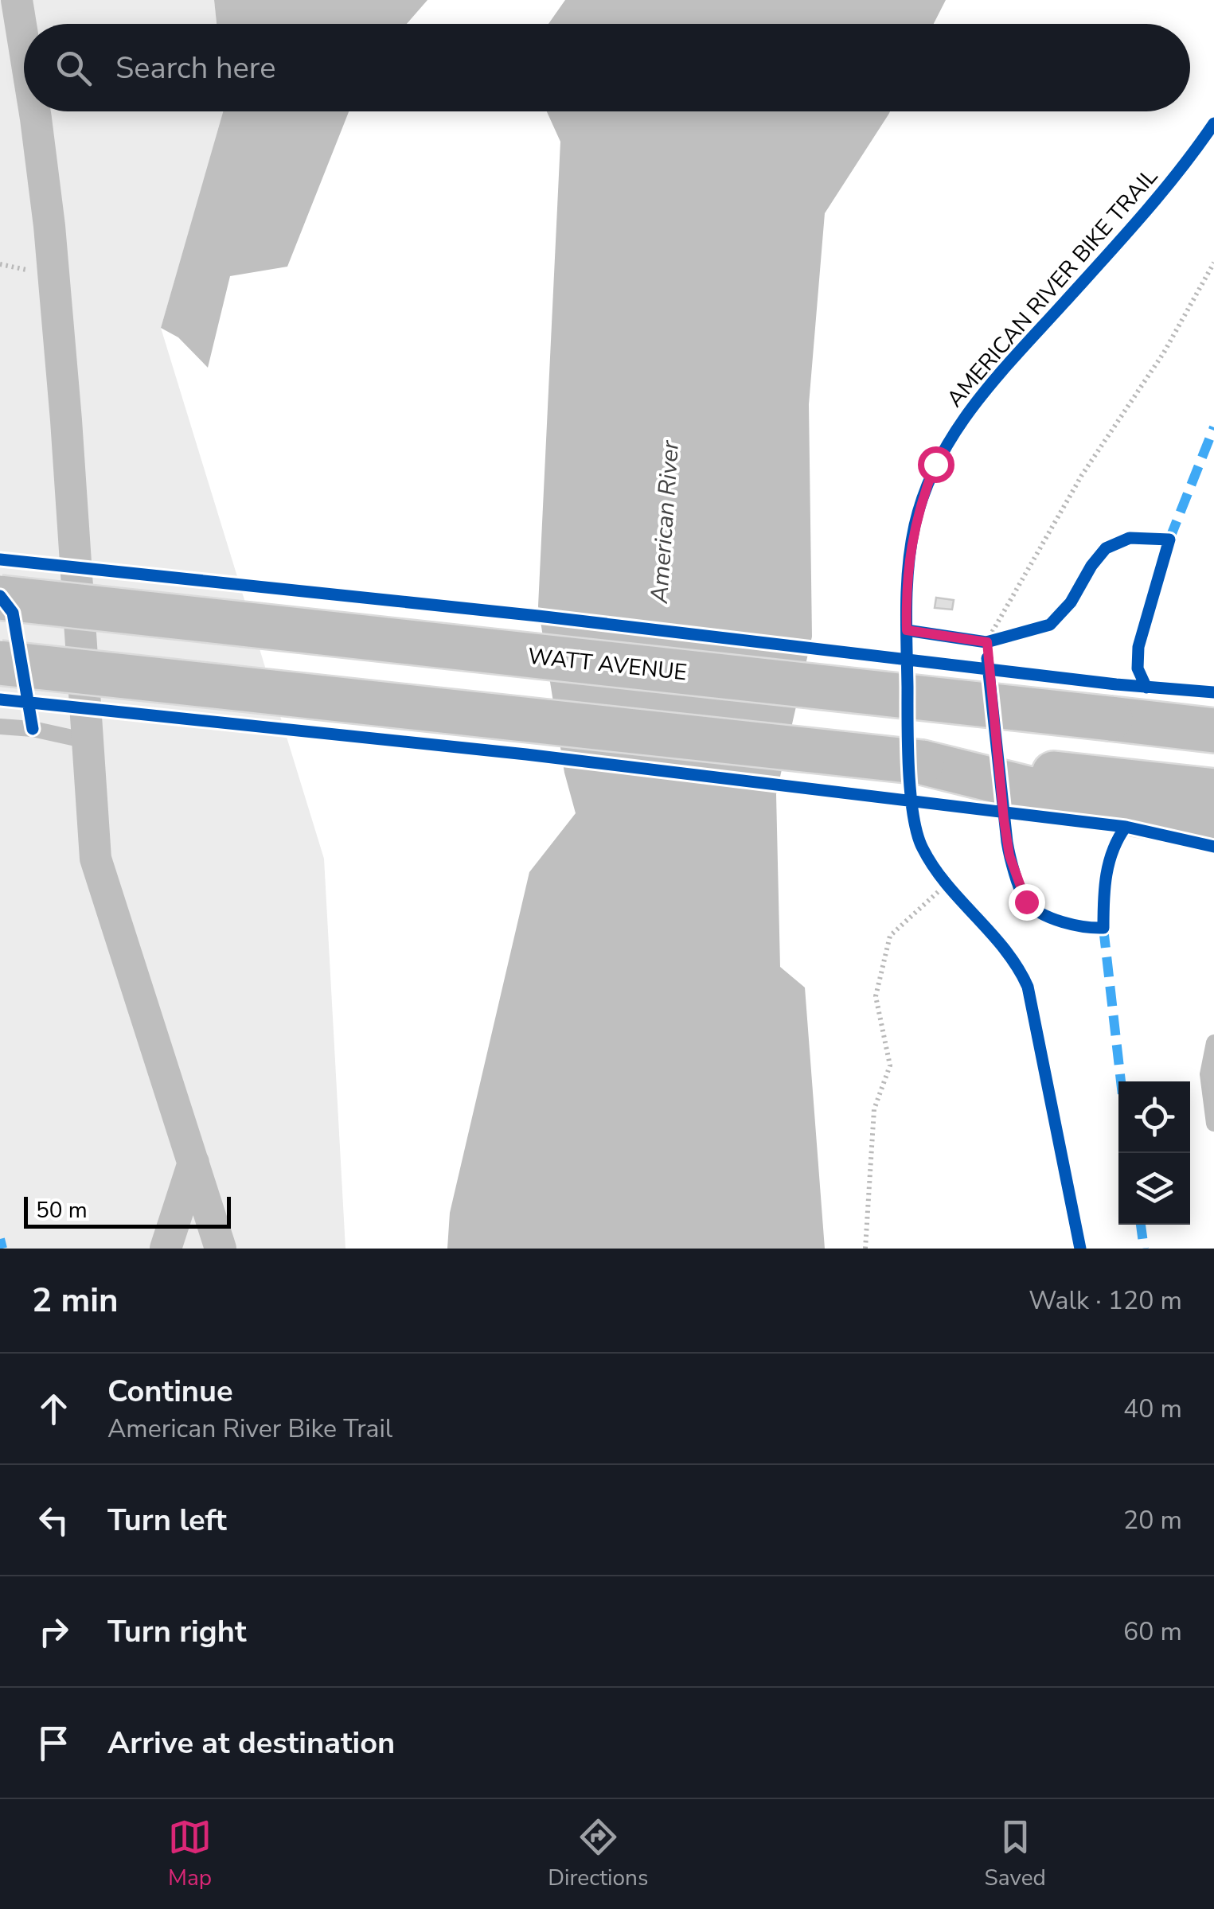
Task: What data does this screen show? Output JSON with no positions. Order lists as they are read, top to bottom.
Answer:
{
  "streets": {
    "main road": ["WATT AVENUE"],
    "cycle path": ["AMERICAN RIVER BIKE TRAIL"]
  },
  "water": ["American River"],
  "scale_bar": "50 m",
  "page": {
    "search": "Search here",
    "scale": "50 m",
    "heading": ["2 min", "Walk · 120 m"],
    "list": [
      ["Continue", "American River Bike Trail", "40 m"],
      ["Turn left", "20 m"],
      ["Turn right", "60 m"],
      "Arrive at destination"
    ],
    "nav": ["Map", "Directions", "Saved"]
  }
}
